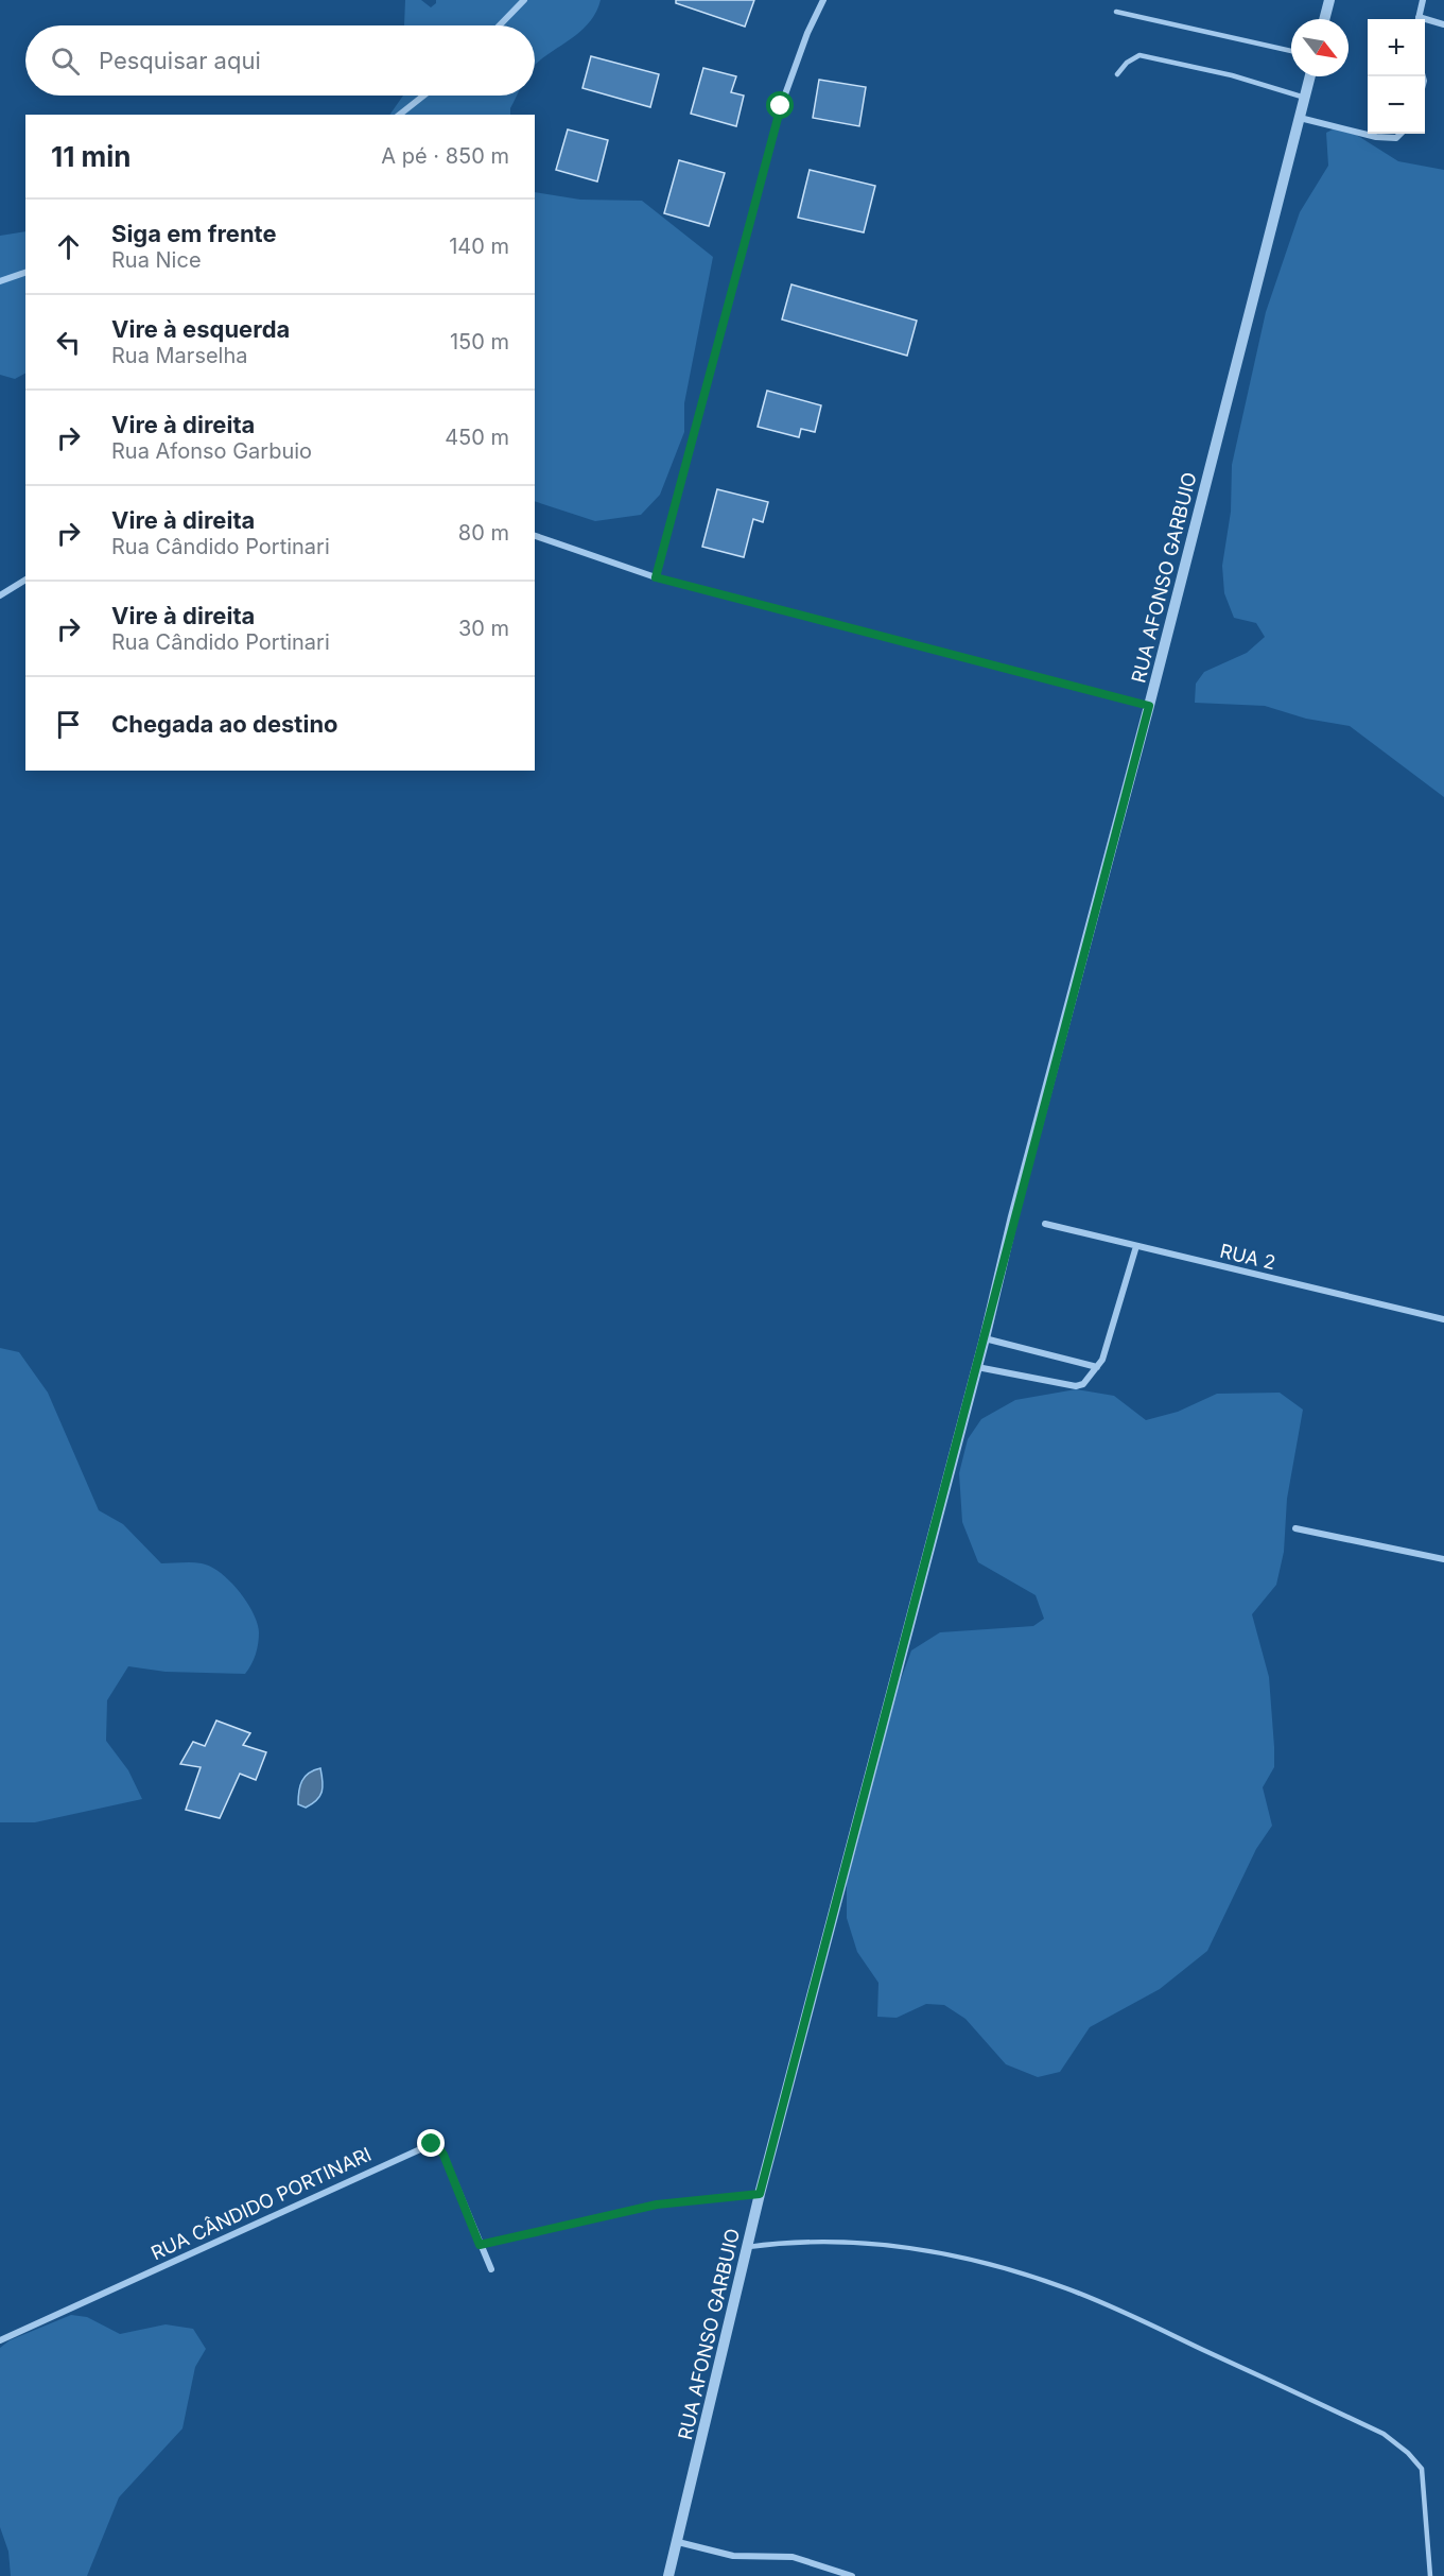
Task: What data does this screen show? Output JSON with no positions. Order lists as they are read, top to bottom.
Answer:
{
  "streets": {
    "street": ["RUA AFONSO GARBUIO", "RUA 2", "RUA CÂNDIDO PORTINARI"]
  },
  "north": "bottom right",
  "page": {
    "map_buttons": ["+", "−"],
    "search": "Pesquisar aqui",
    "heading": ["11 min", "A pé · 850 m"],
    "list": [
      ["Siga em frente", "Rua Nice", "140 m"],
      ["Vire à esquerda", "Rua Marselha", "150 m"],
      ["Vire à direita", "Rua Afonso Garbuio", "450 m"],
      ["Vire à direita", "Rua Cândido Portinari", "80 m"],
      ["Vire à direita", "Rua Cândido Portinari", "30 m"],
      "Chegada ao destino"
    ]
  }
}
